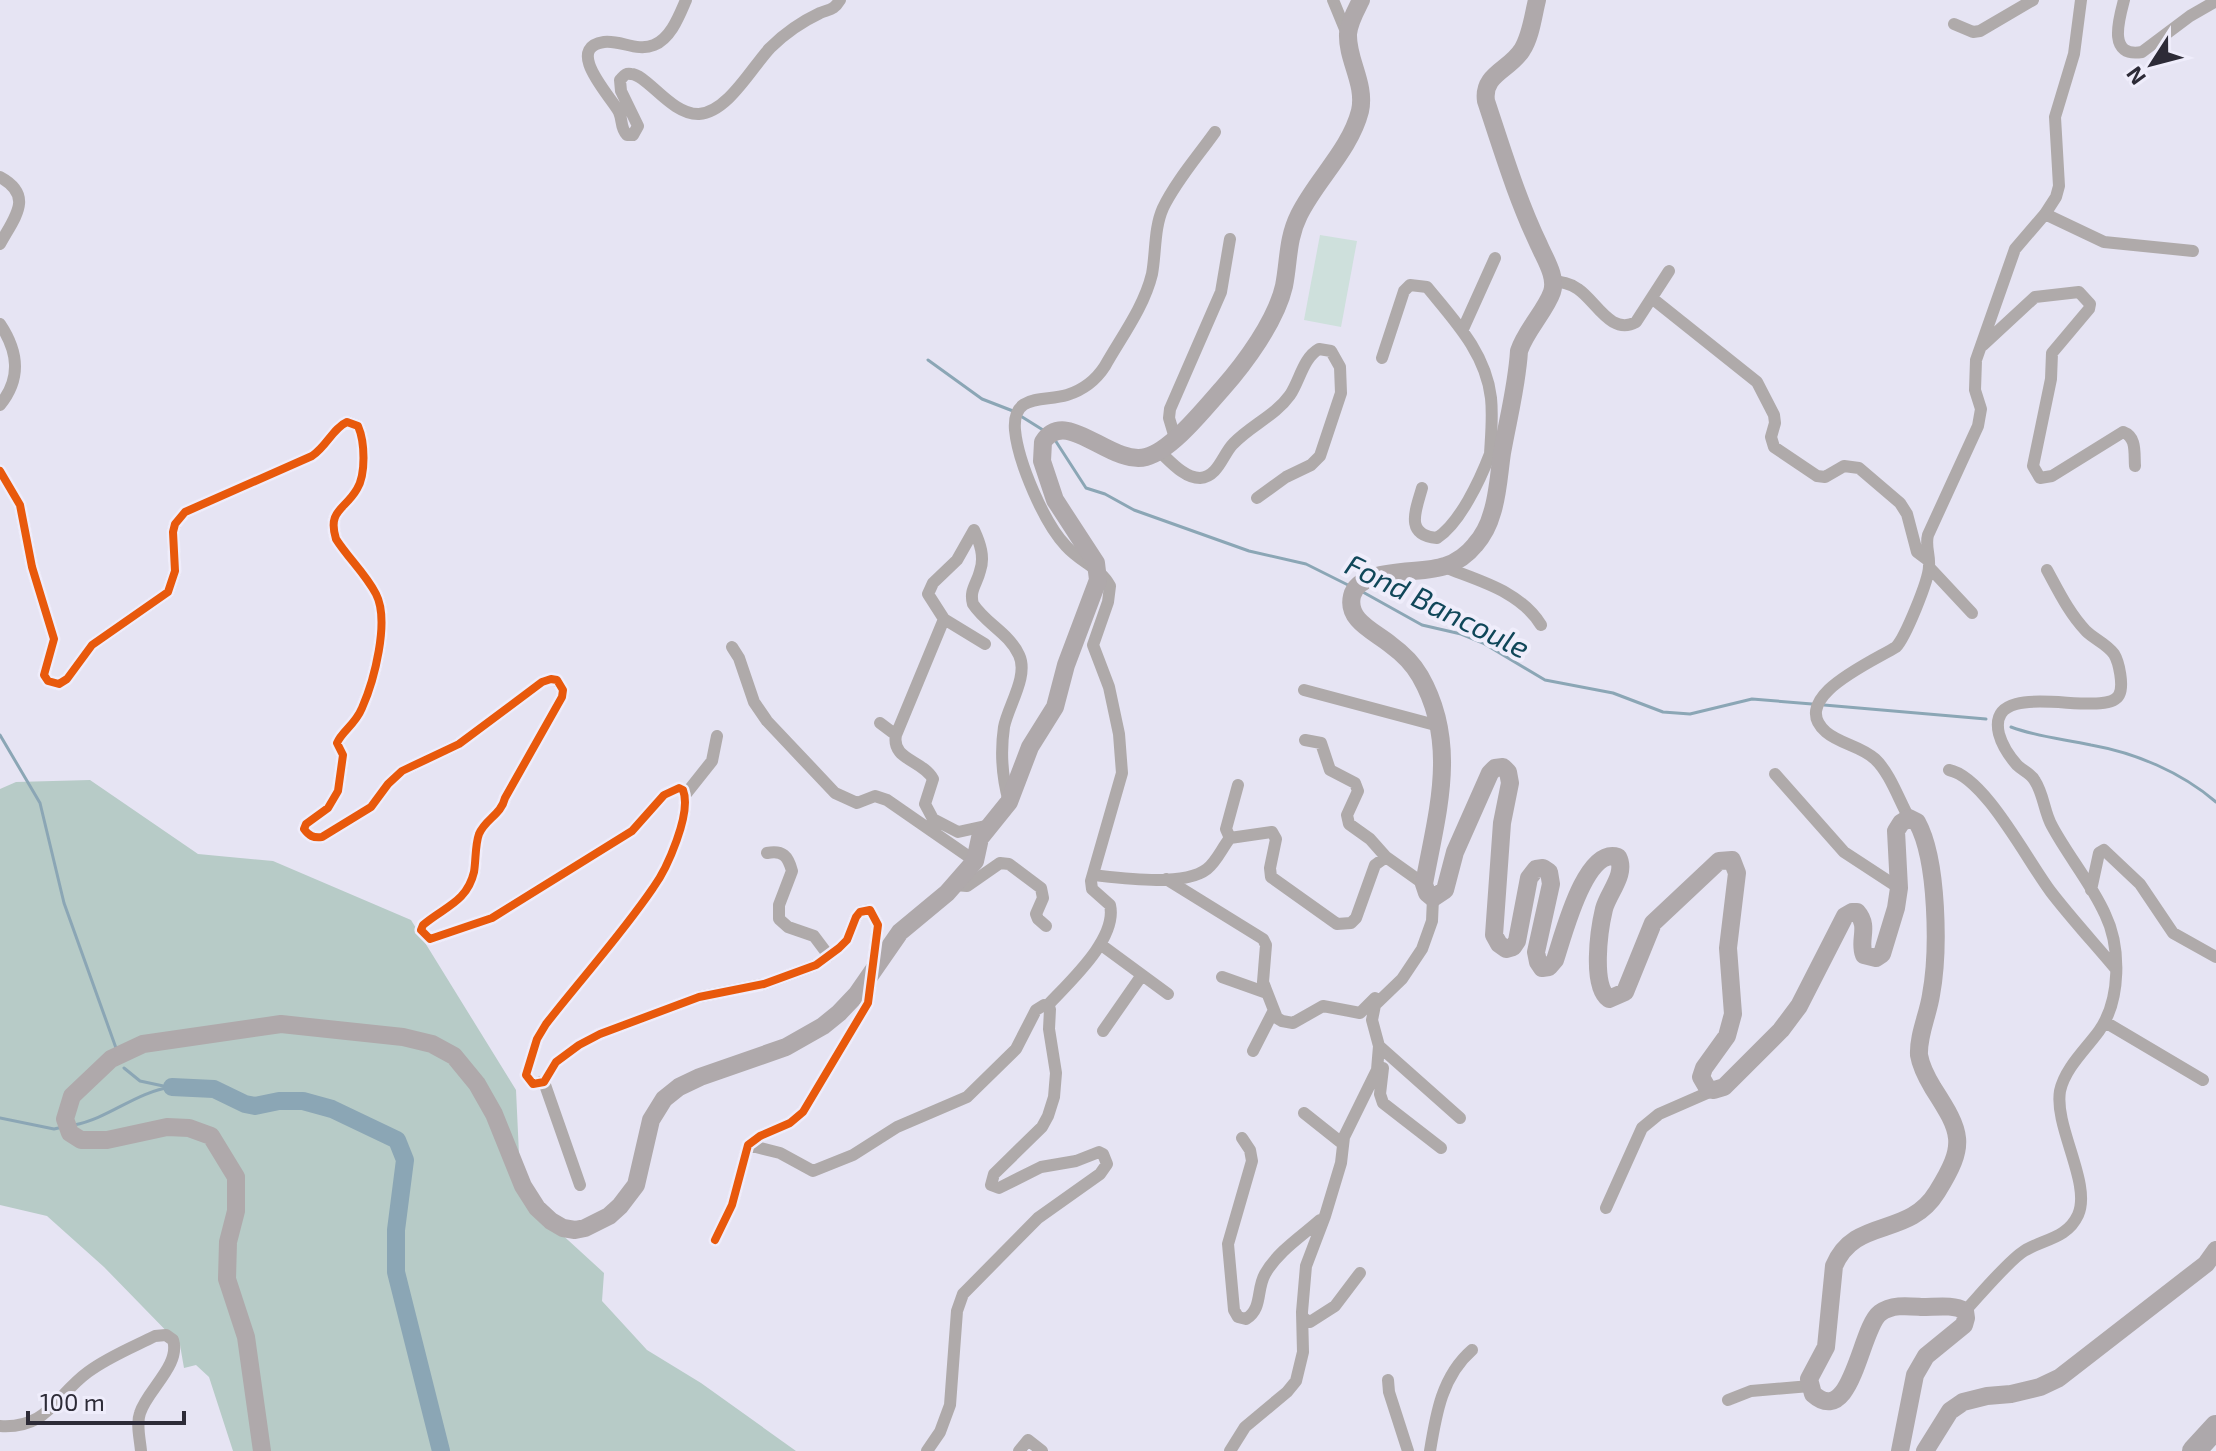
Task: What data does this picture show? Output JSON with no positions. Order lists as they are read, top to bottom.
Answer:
{
  "water": ["Fond Bancoule"],
  "scale_bar": "100 m",
  "north": "bottom left"
}
